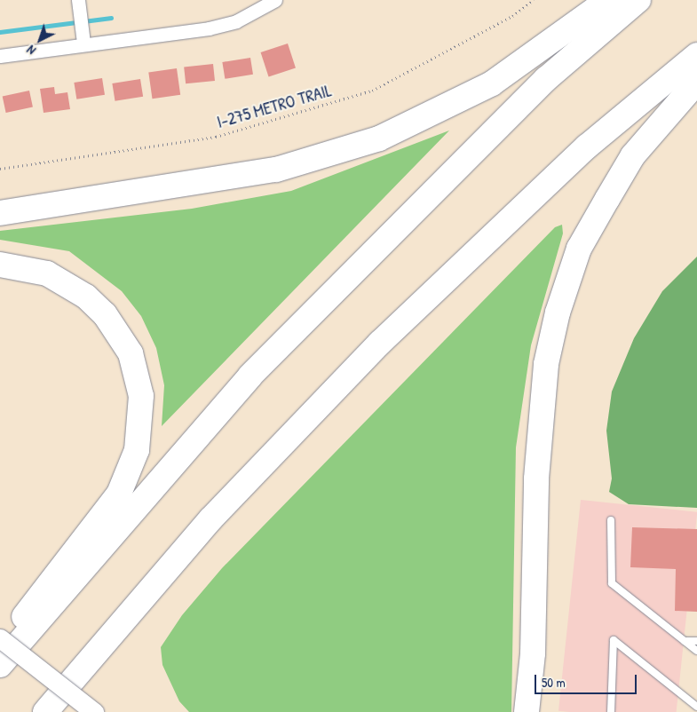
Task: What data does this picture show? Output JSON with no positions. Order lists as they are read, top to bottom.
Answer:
{
  "streets": {
    "path": ["I-275 METRO TRAIL"]
  },
  "scale_bar": "50 m",
  "north": "bottom left"
}
